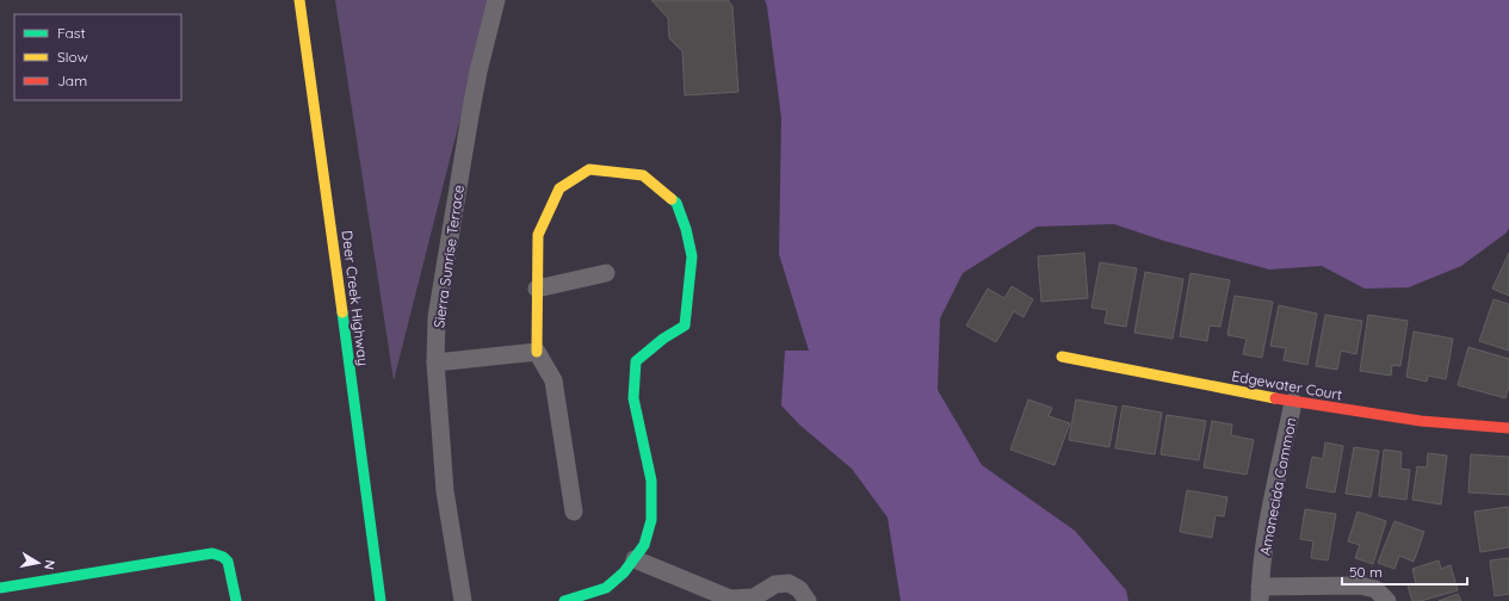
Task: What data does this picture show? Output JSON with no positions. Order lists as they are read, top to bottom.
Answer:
{
  "streets": {
    "street": [
      "Sierra Sunrise Terrace",
      "Deer Creek Highway",
      "Edgewater Court",
      "Amanecida Common"
    ]
  },
  "crossings": [
    ["Edgewater Court", "Amanecida Common"]
  ],
  "legend": ["Fast", "Slow", "Jam"],
  "scale_bar": "50 m",
  "north": "right"
}
